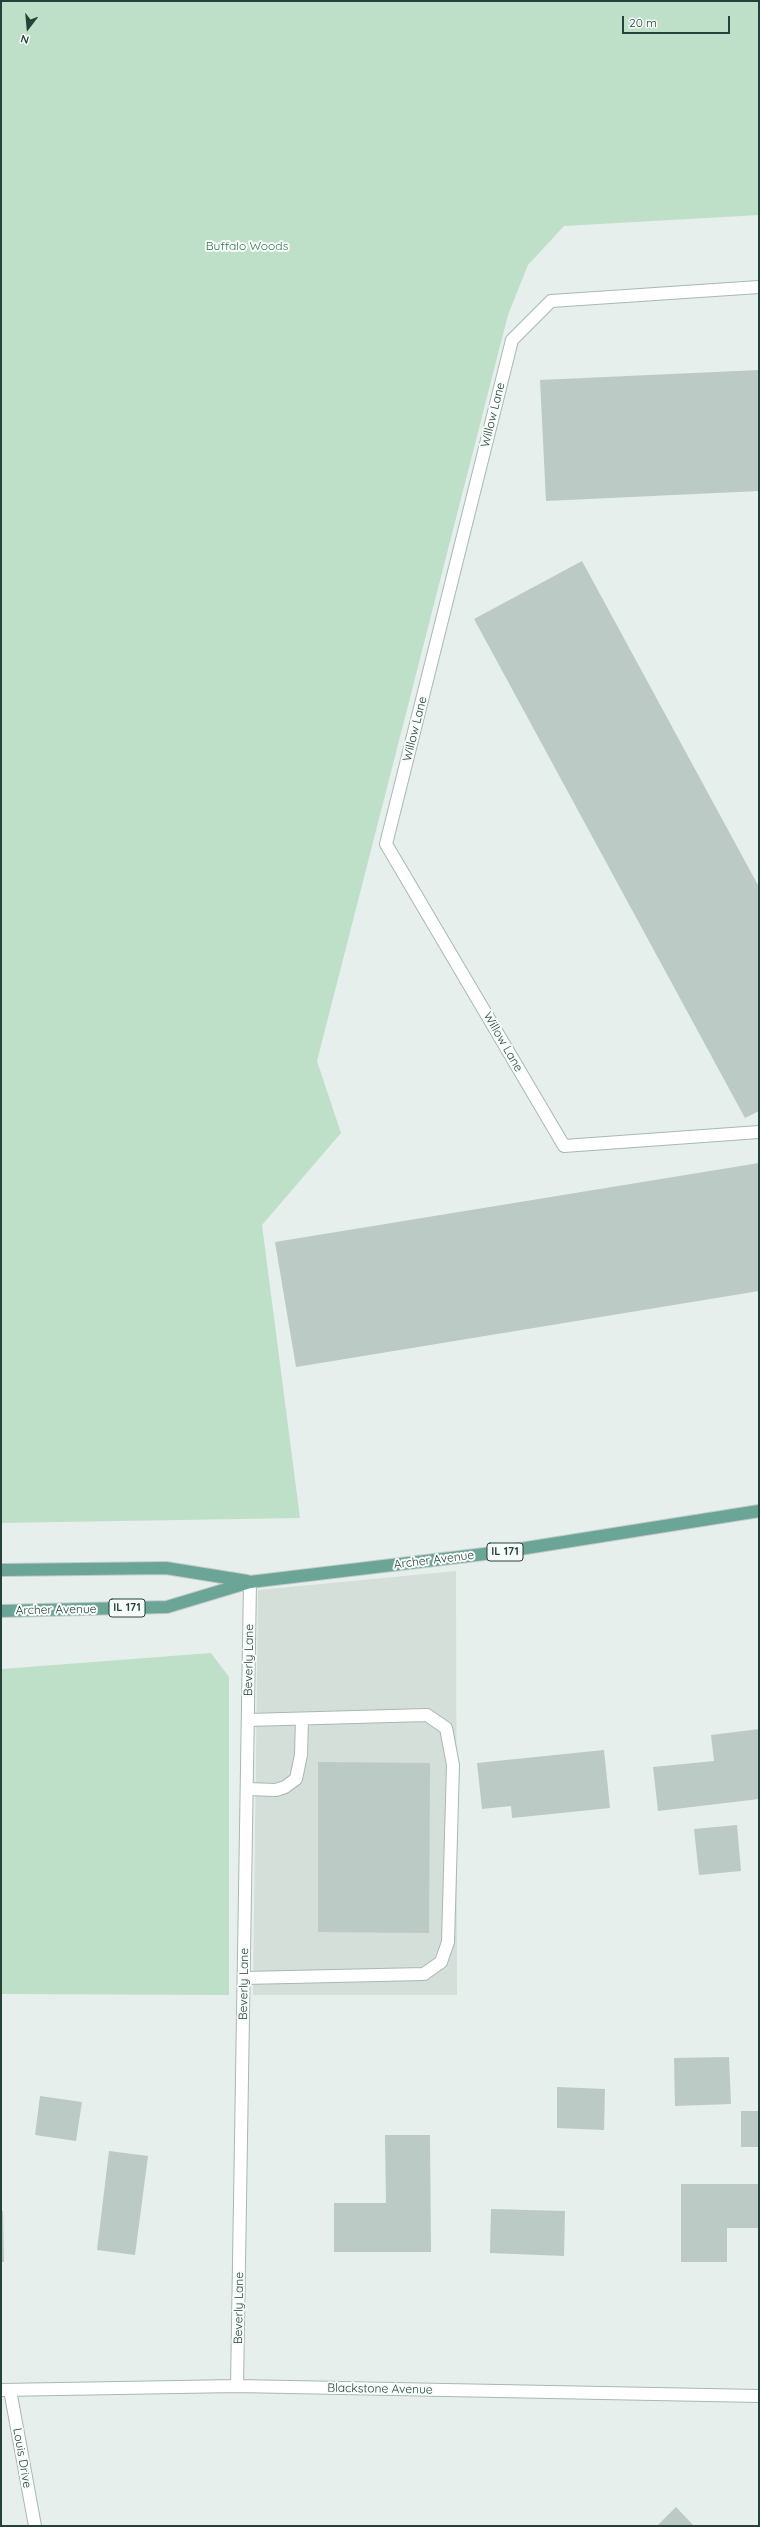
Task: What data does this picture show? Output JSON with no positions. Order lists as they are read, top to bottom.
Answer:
{
  "streets": {
    "main road": ["IL 171", "Archer Avenue"],
    "street": [
      "Willow Lane",
      "Beverly Lane",
      "Blackstone Avenue",
      "Louis Drive"
    ]
  },
  "crossings": [
    ["Archer Avenue", "Beverly Lane"],
    ["Beverly Lane", "Blackstone Avenue"],
    ["Blackstone Avenue", "Louis Drive"]
  ],
  "parks": ["Buffalo Woods"],
  "scale_bar": "20 m",
  "north": "bottom"
}
